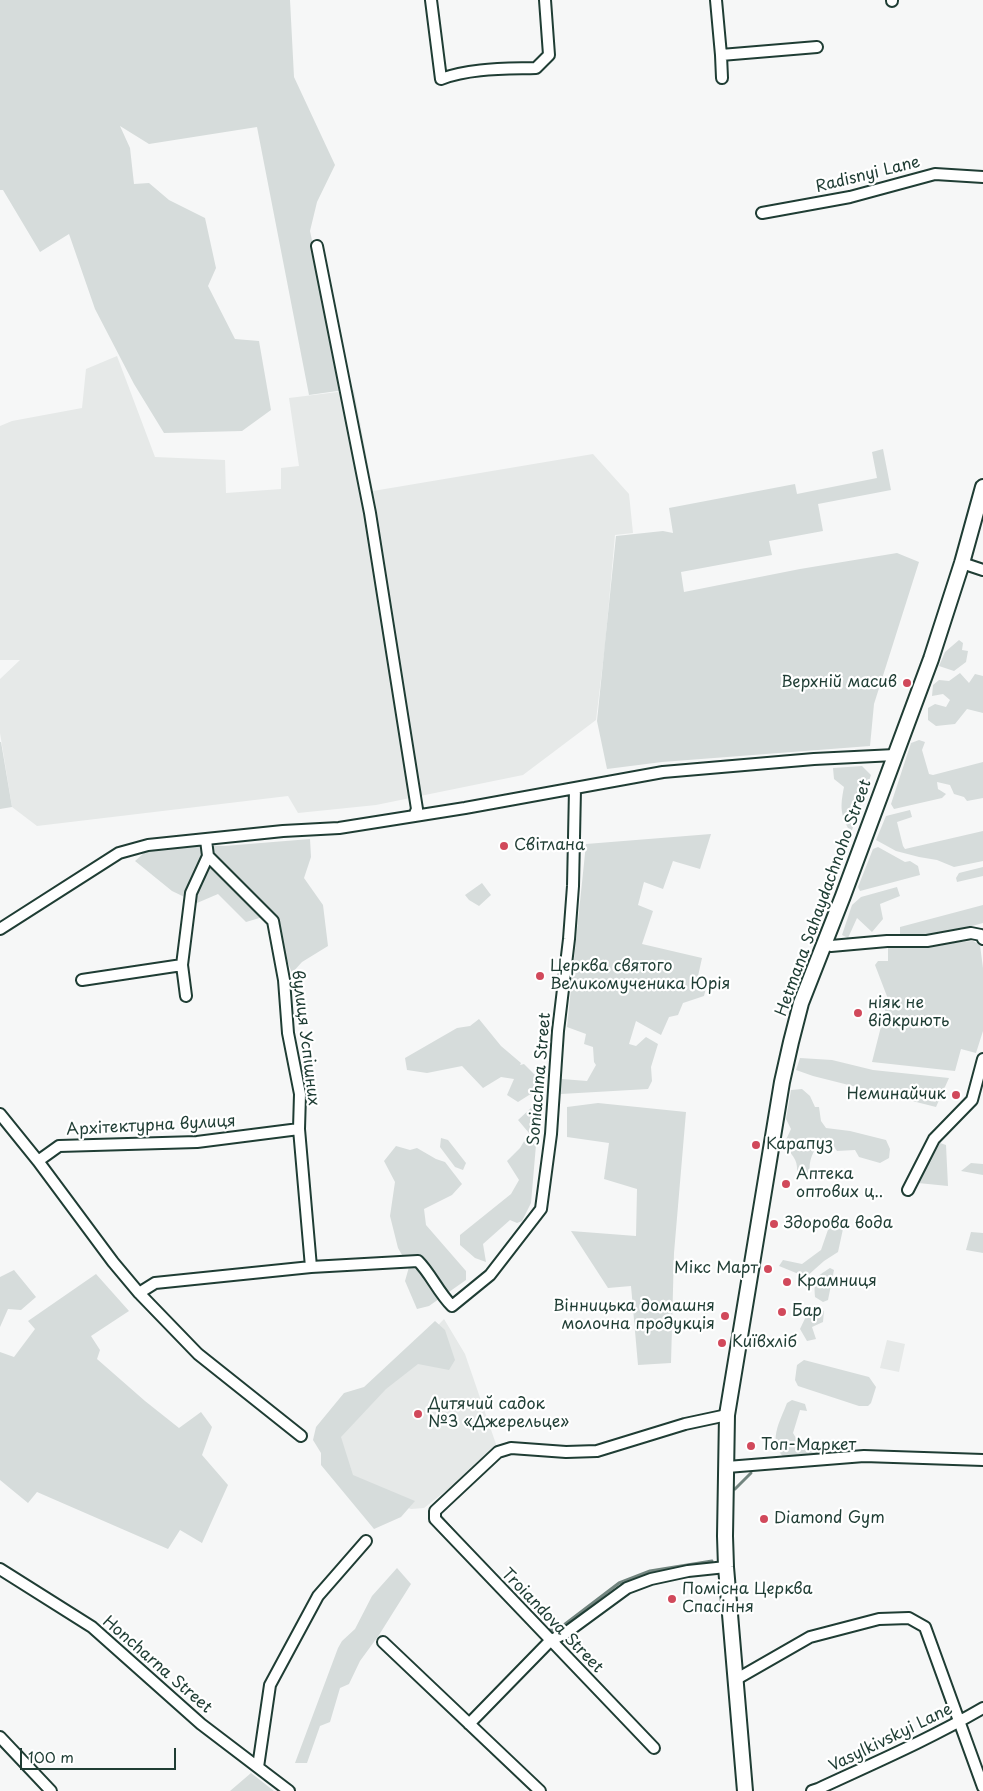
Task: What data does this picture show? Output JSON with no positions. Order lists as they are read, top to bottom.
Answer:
{
  "streets": {
    "main road": ["Hetmana Sahaydachnoho Street"],
    "street": [
      "Radisnyi Lane",
      "вулиця Успішних",
      "Soniachna Street",
      "Архітектурна вулиця",
      "Troiandova Street",
      "Honcharna Street",
      "Vasylkivskyi Lane"
    ]
  },
  "crossings": [
    ["Hetmana Sahaydachnoho Street", "Troiandova Street"],
    ["вулиця Успішних", "Soniachna Street"],
    ["вулиця Успішних", "Архітектурна вулиця"]
  ],
  "places": [
    "Верхній масив",
    "Світлана",
    "Церква святого Великомученика Юрія",
    "ніяк не відкриють",
    "Неминайчик",
    "Карапуз",
    "Аптека оптових ц‥",
    "Здорова вода",
    "Мікс Март",
    "Крамниця",
    "Бар",
    "Вінницька домашня молочна продукція",
    "Київхліб",
    "Дитячий садок №3 «Джерельце»",
    "Топ-Маркет",
    "Diamond Gym",
    "Помісна Церква Спасіння"
  ],
  "scale_bar": "100 m"
}
